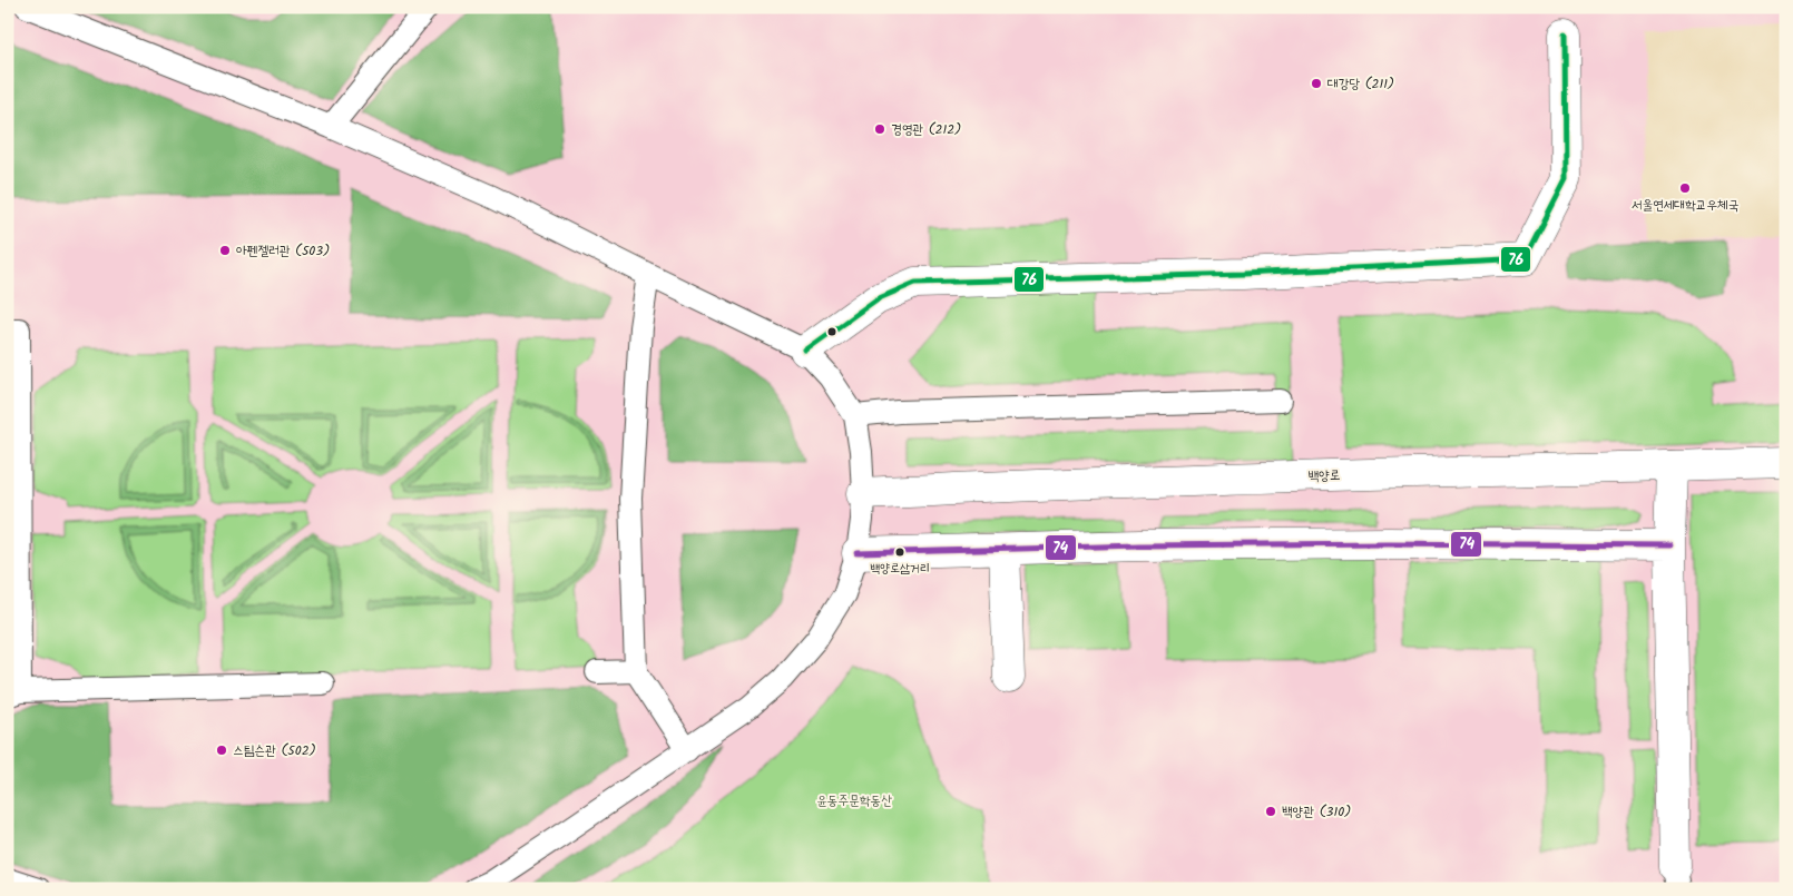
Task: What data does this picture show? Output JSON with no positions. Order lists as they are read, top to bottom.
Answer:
{
  "streets": {
    "street": ["백양로"]
  },
  "parks": ["윤동주문학동산"],
  "places": [
    "대강당 (211)",
    "경영관 (212)",
    "서울연세대학교우체국",
    "아펜젤러관 (503)",
    "백양로삼거리",
    "스팀슨관 (502)",
    "백양관 (310)"
  ],
  "lines": ["transit line 76", "transit line 74"]
}
